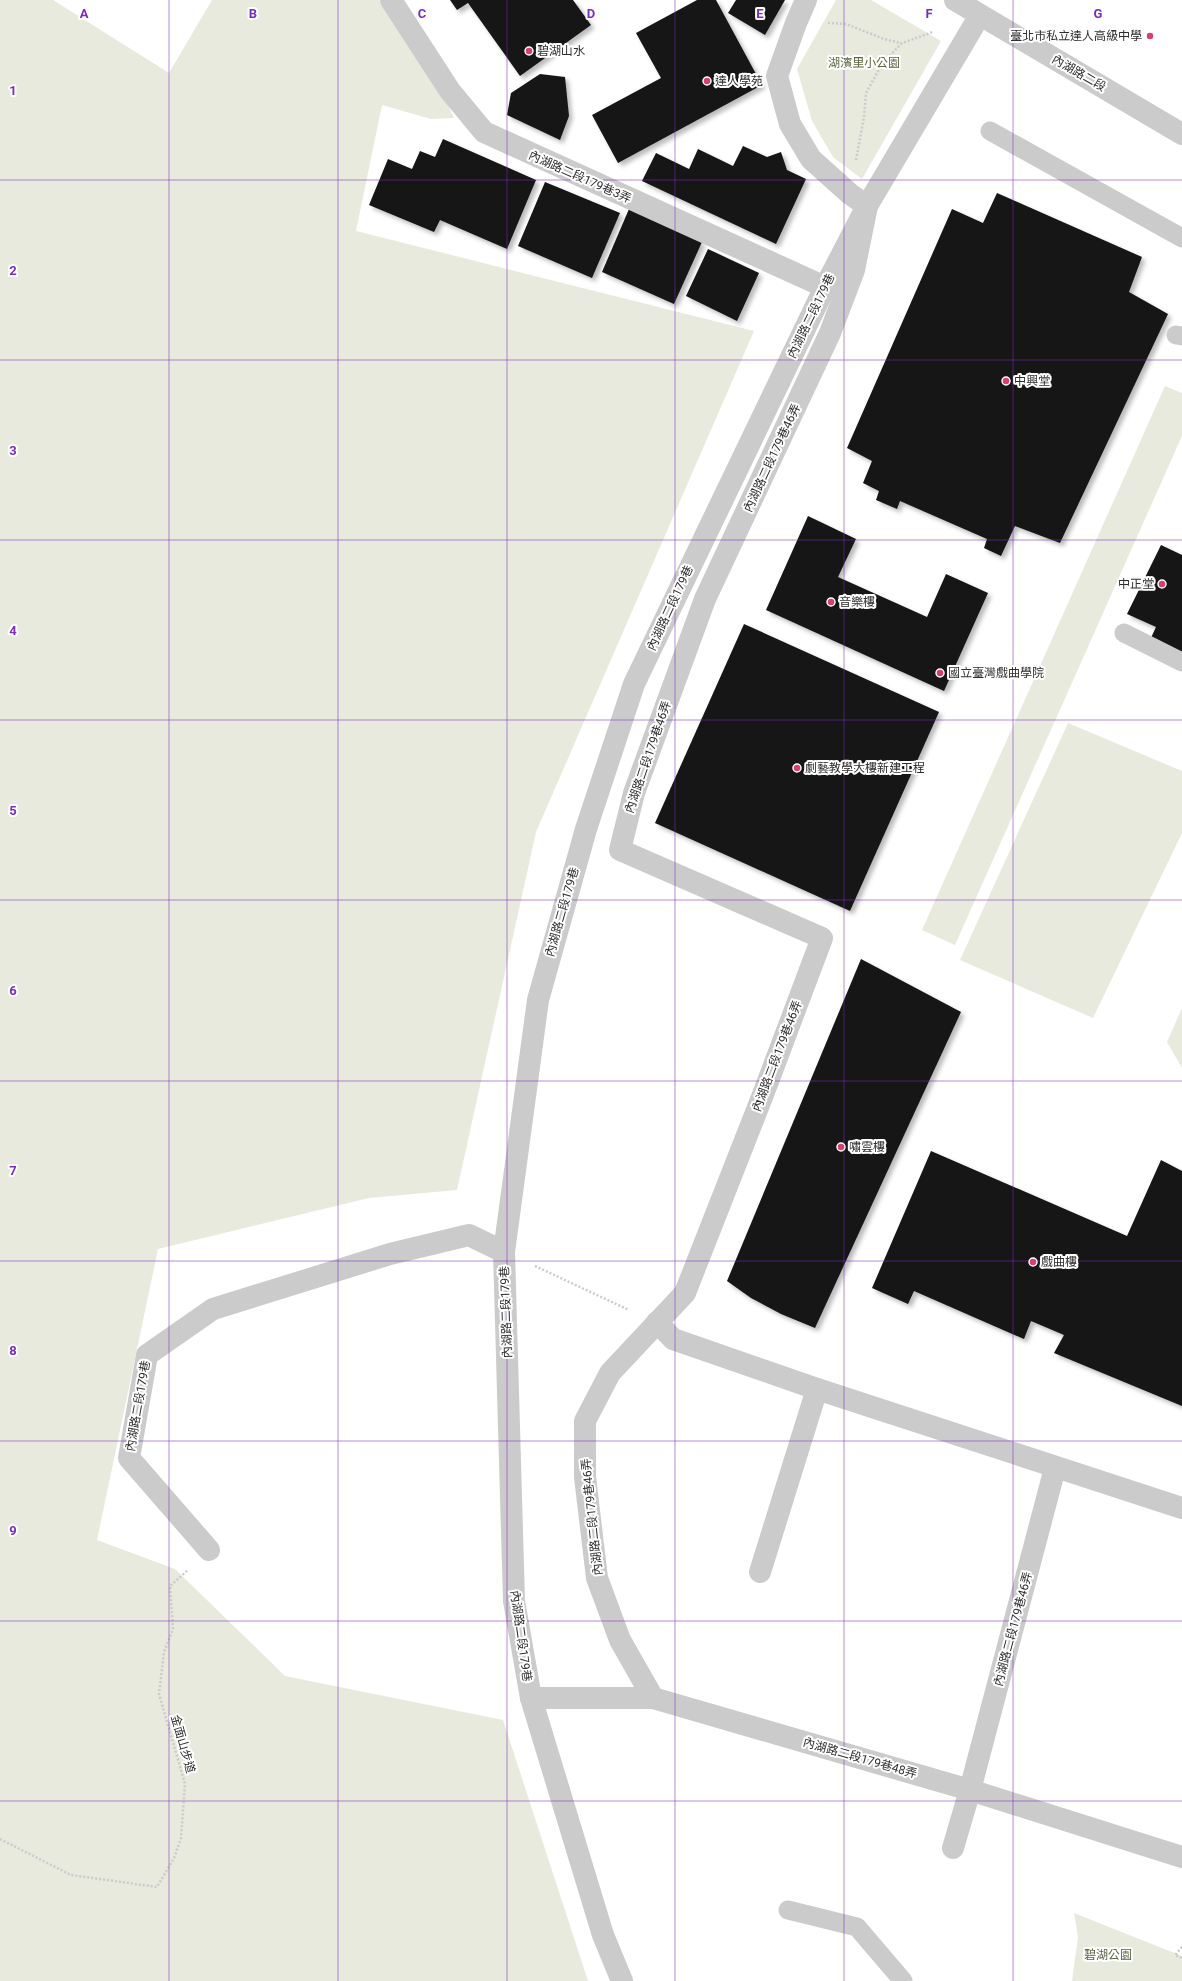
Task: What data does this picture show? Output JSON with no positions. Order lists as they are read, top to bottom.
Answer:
{
  "streets": {
    "street": [
      "內湖路二段",
      "內湖路二段179巷3弄",
      "內湖路二段179巷",
      "內湖路二段179巷46弄",
      "內湖路二段179巷48弄"
    ],
    "path": ["金面山步道"]
  },
  "crossings": [
    ["內湖路二段", "內湖路二段179巷"],
    ["內湖路二段179巷3弄", "內湖路二段179巷"],
    ["內湖路二段179巷", "內湖路二段179巷46弄"],
    ["內湖路二段179巷", "金面山步道"],
    ["內湖路二段179巷", "內湖路二段179巷48弄"],
    ["內湖路二段179巷46弄", "內湖路二段179巷48弄"]
  ],
  "parks": ["湖濱里小公園", "碧湖公園"],
  "places": [
    "臺北市私立達人高級中學",
    "碧湖山水",
    "達人學苑",
    "中興堂",
    "中正堂",
    "音樂樓",
    "國立臺灣戲曲學院",
    "劇藝教學大樓新建工程",
    "嘯雲樓",
    "戲曲樓"
  ],
  "grid": {
    "columns": [
      "A",
      "B",
      "C",
      "D",
      "E",
      "F",
      "G"
    ],
    "rows": [
      "1",
      "2",
      "3",
      "4",
      "5",
      "6",
      "7",
      "8",
      "9"
    ]
  }
}
